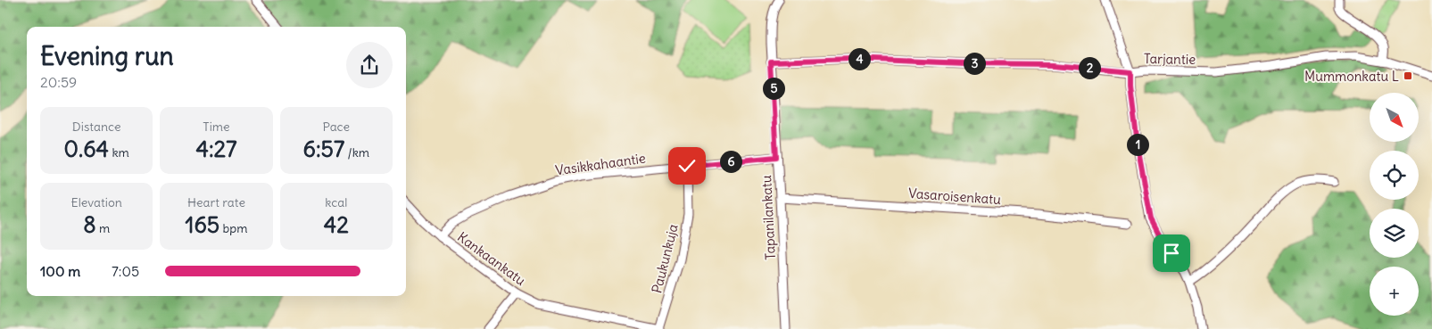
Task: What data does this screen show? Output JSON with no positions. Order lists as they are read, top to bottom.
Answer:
{
  "streets": {
    "street": [
      "Tarjantie",
      "Vasikkahaantie",
      "Vasaroisenkatu",
      "Tapanilankatu",
      "Kankaankatu",
      "Paukunkuja"
    ]
  },
  "crossings": [
    ["Tarjantie", "Tapanilankatu"],
    ["Vasikkahaantie", "Tapanilankatu"],
    ["Vasikkahaantie", "Kankaankatu"],
    ["Vasikkahaantie", "Paukunkuja"],
    ["Vasaroisenkatu", "Tapanilankatu"],
    ["Kankaankatu", "Paukunkuja"]
  ],
  "places": {
    "transit": ["Mummonkatu L"]
  },
  "north": "bottom right",
  "page": {
    "heading": ["Evening run", "20:59"],
    "pins": [
      "4",
      "3",
      "2",
      "5",
      "1",
      "6"
    ],
    "map_buttons": "+",
    "stats": [
      ["Distance", "0.64 km"],
      ["Time", "4:27"],
      ["Pace", "6:57 /km"],
      ["Elevation", "8 m"],
      ["Heart rate", "165 bpm"],
      ["kcal", "42"]
    ],
    "list": [
      {
        "name": "100 m",
        "note": "7:05"
      }
    ]
  }
}
